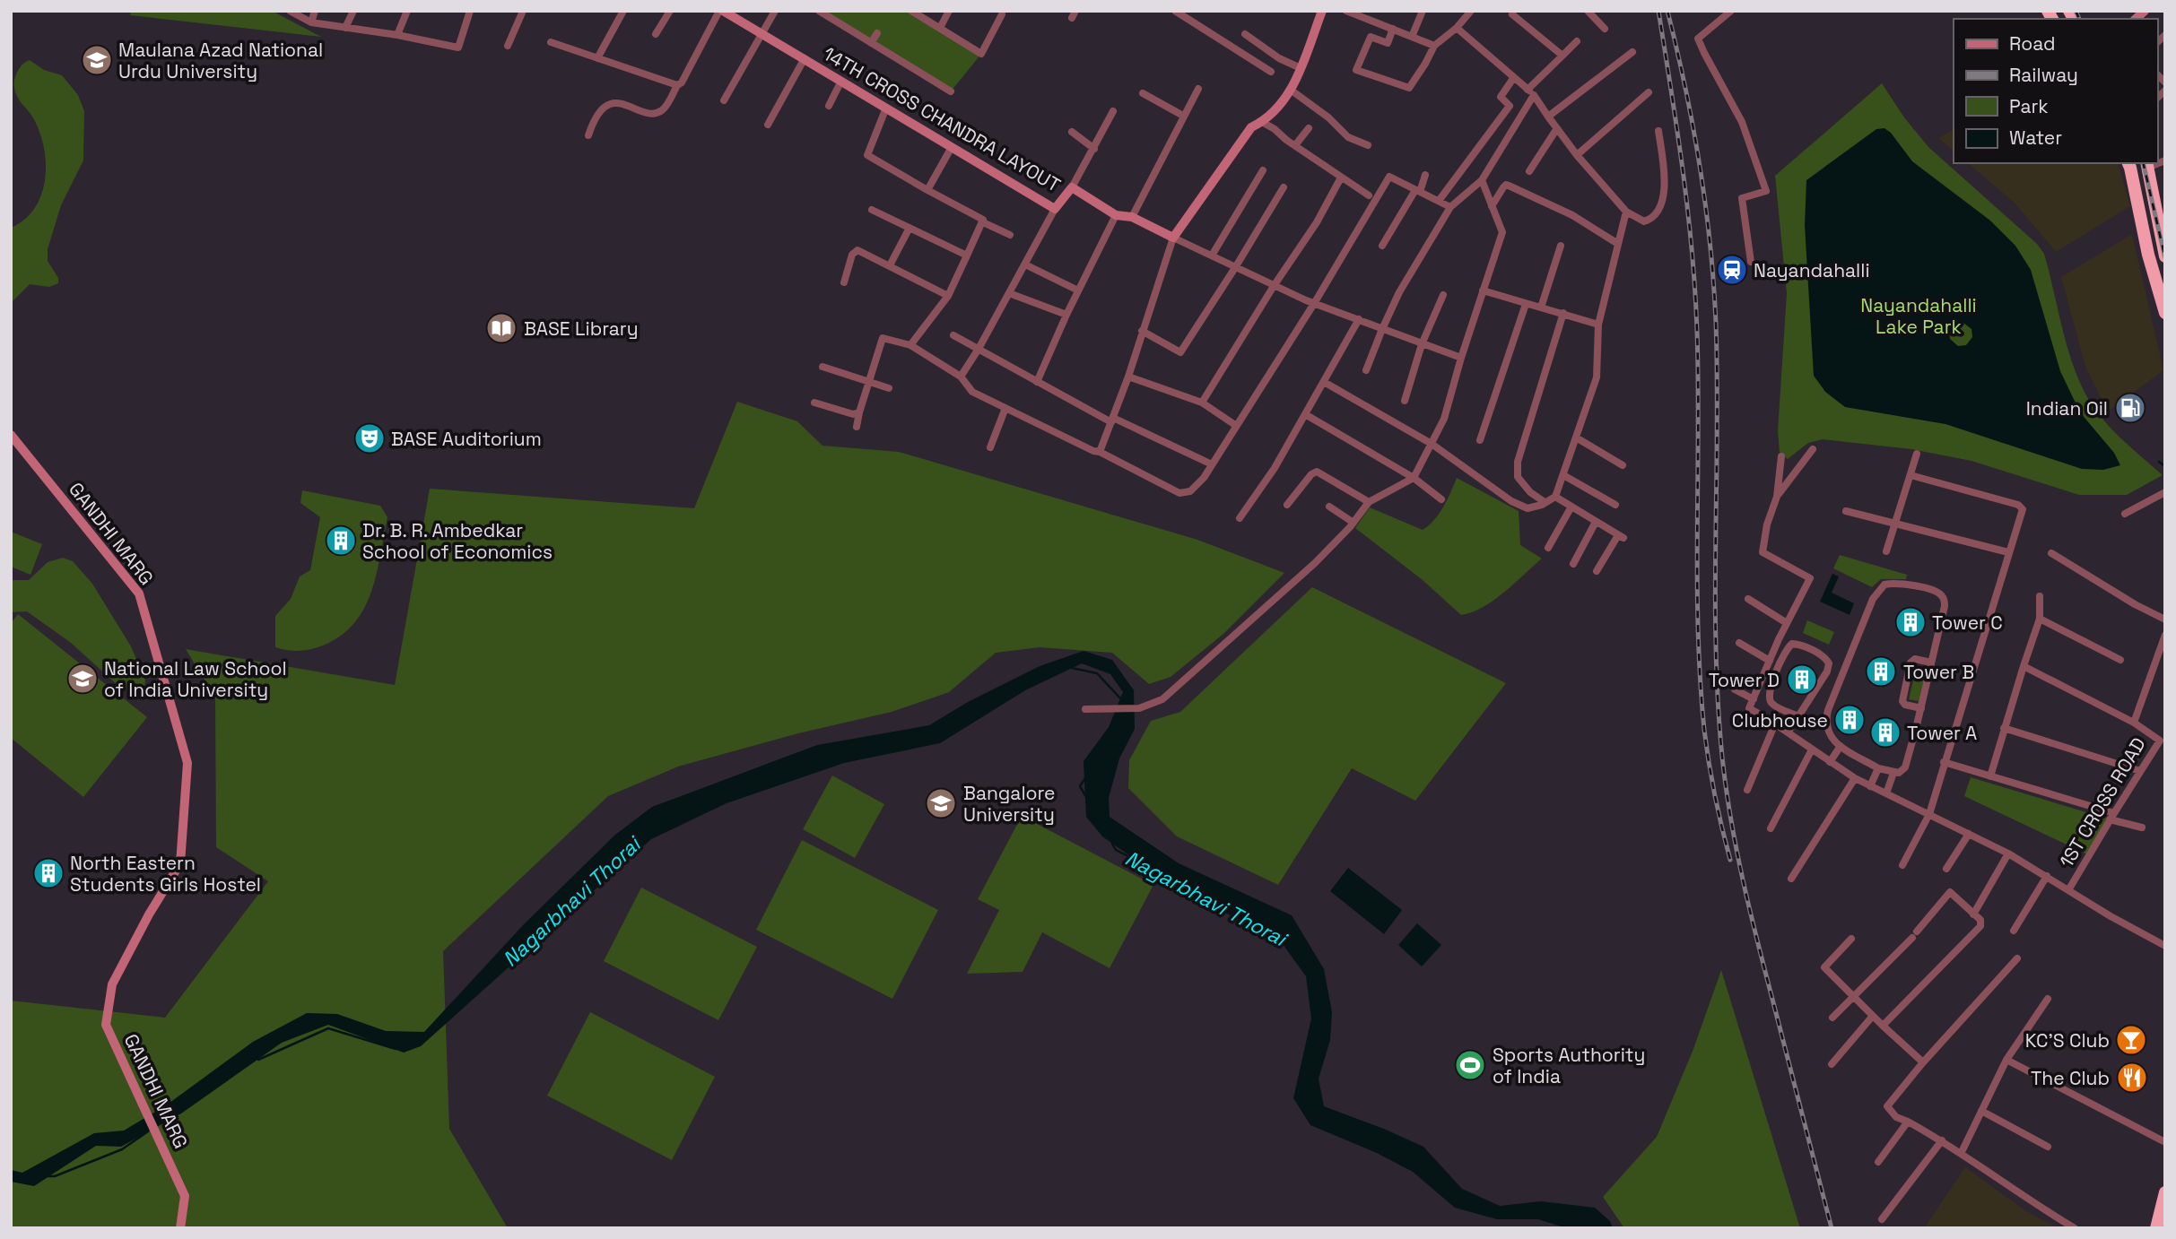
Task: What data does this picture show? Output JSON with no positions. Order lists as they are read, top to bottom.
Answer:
{
  "streets": {
    "main road": ["14TH CROSS CHANDRA LAYOUT", "GANDHI MARG"],
    "street": ["1ST CROSS ROAD"]
  },
  "water": ["Nagarbhavi Thorai"],
  "parks": ["Nayandahalli Lake Park"],
  "places": {
    "school or university": ["Maulana Azad National Urdu University", "National Law School of India University", "Bangalore University"],
    "station": ["Nayandahalli"],
    "library": ["BASE Library"],
    "fuel station": ["Indian Oil"],
    "theatre": ["BASE Auditorium"],
    "building": [
      "Dr. B. R. Ambedkar School of Economics",
      "Tower C",
      "Tower B",
      "Tower D",
      "Clubhouse",
      "Tower A",
      "North Eastern Students Girls Hostel"
    ],
    "bar": ["KC'S Club"],
    "sports": ["Sports Authority of India"],
    "restaurant": ["The Club"]
  },
  "legend": [
    "Road",
    "Railway",
    "Park",
    "Water"
  ]
}
